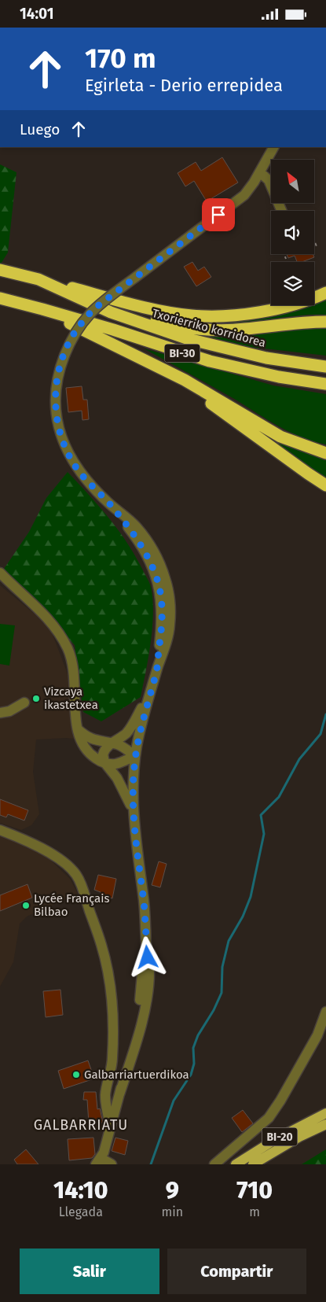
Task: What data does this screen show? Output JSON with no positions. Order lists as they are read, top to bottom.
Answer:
{
  "streets": {
    "highway": ["Txorierriko korridorea", "BI-30"],
    "main road": ["BI-20"]
  },
  "districts": ["GALBARRIATU"],
  "places": ["Vizcaya ikastetxea", "Lycée Français Bilbao", "Galbarriartuerdikoa"],
  "north": "top left",
  "page": {
    "status": "14:01",
    "turn": ["170 m", "Egirleta - Derio errepidea"],
    "then": "Luego",
    "eta": [
      "14:10",
      "Llegada",
      "9",
      "min",
      "710",
      "m"
    ],
    "buttons": ["Salir", "Compartir"]
  }
}
